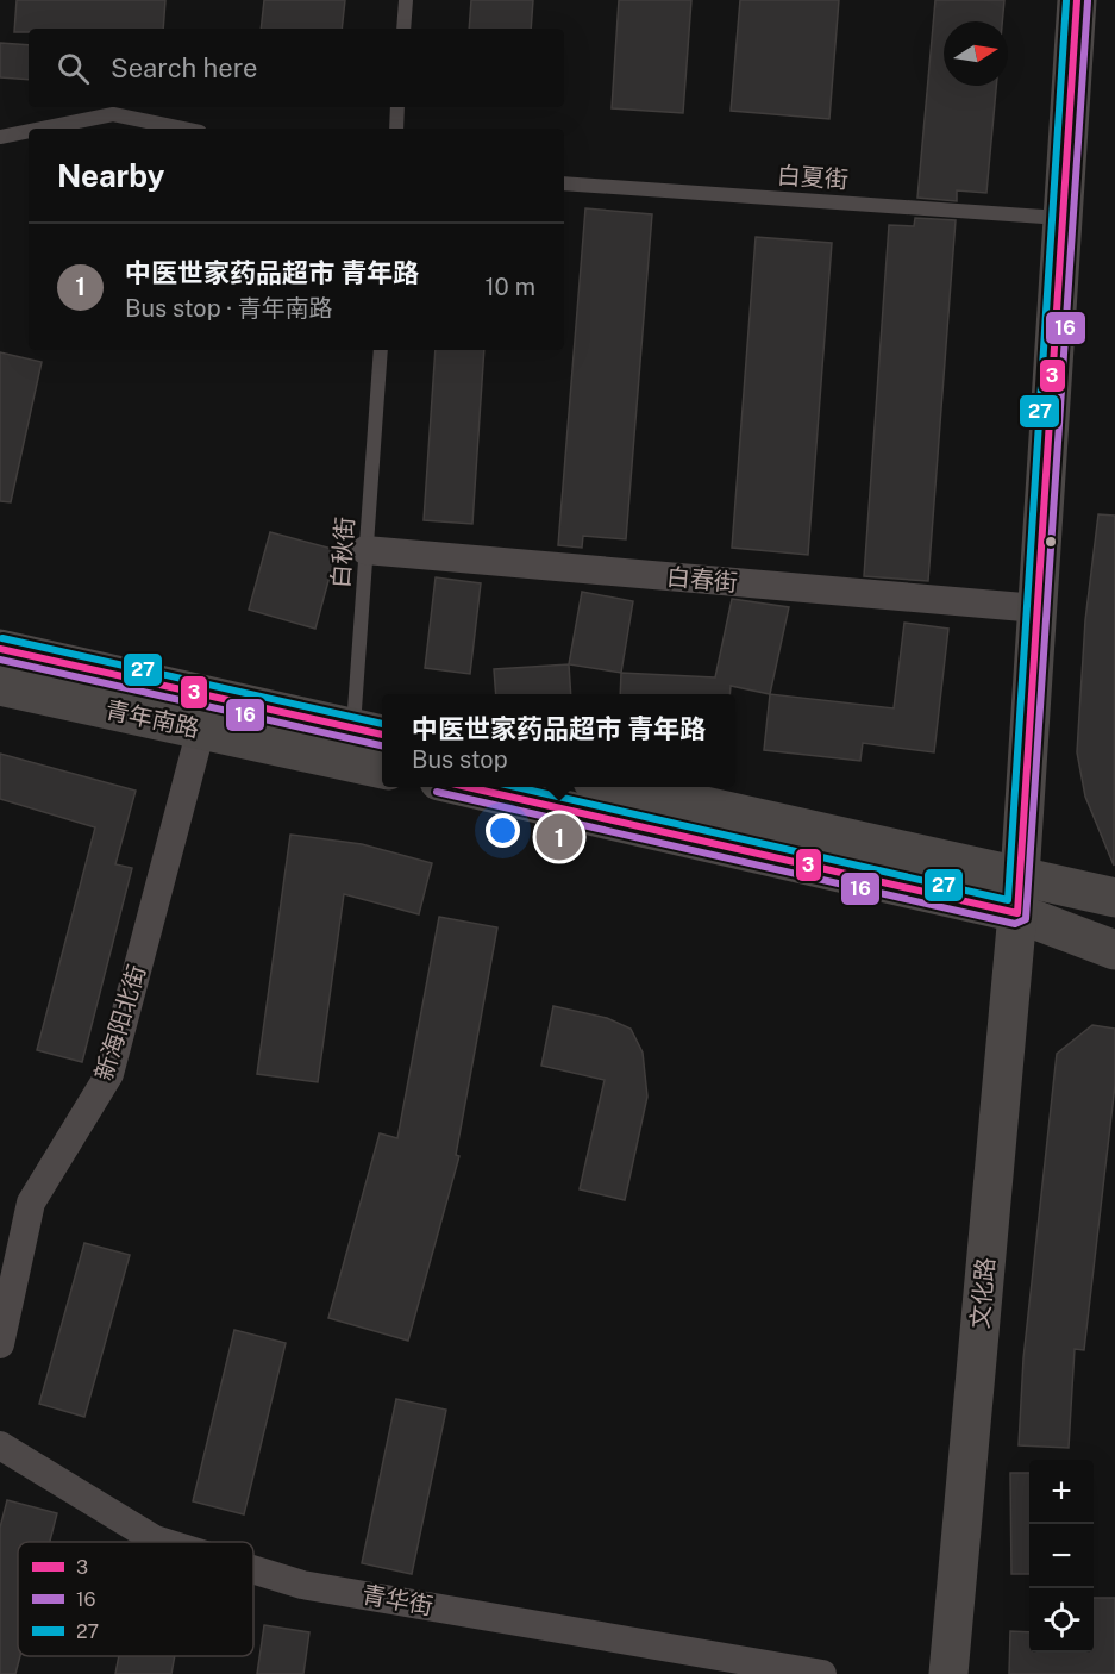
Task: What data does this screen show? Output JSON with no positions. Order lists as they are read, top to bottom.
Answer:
{
  "streets": {
    "main road": ["青年南路", "文化路"],
    "street": ["白春街", "新海阳北街", "青华街"],
    "lane": ["白夏街", "白秋街"]
  },
  "crossings": [
    ["白夏街", "文化路"],
    ["白秋街", "白春街"],
    ["白秋街", "青年南路"],
    ["白春街", "文化路"],
    ["青年南路", "新海阳北街"]
  ],
  "lines": ["transit line 3", "transit line 27", "transit line 16"],
  "legend": ["3", "16", "27"],
  "north": "right",
  "page": {
    "search": "Search here",
    "heading": "Nearby",
    "list": [
      {
        "mark": "1",
        "name": "中医世家药品超市 青年路",
        "note": "Bus stop · 青年南路",
        "value": "10 m"
      }
    ],
    "popup": ["中医世家药品超市 青年路", "Bus stop"],
    "pins": "1",
    "map_buttons": ["+", "−"]
  }
}
